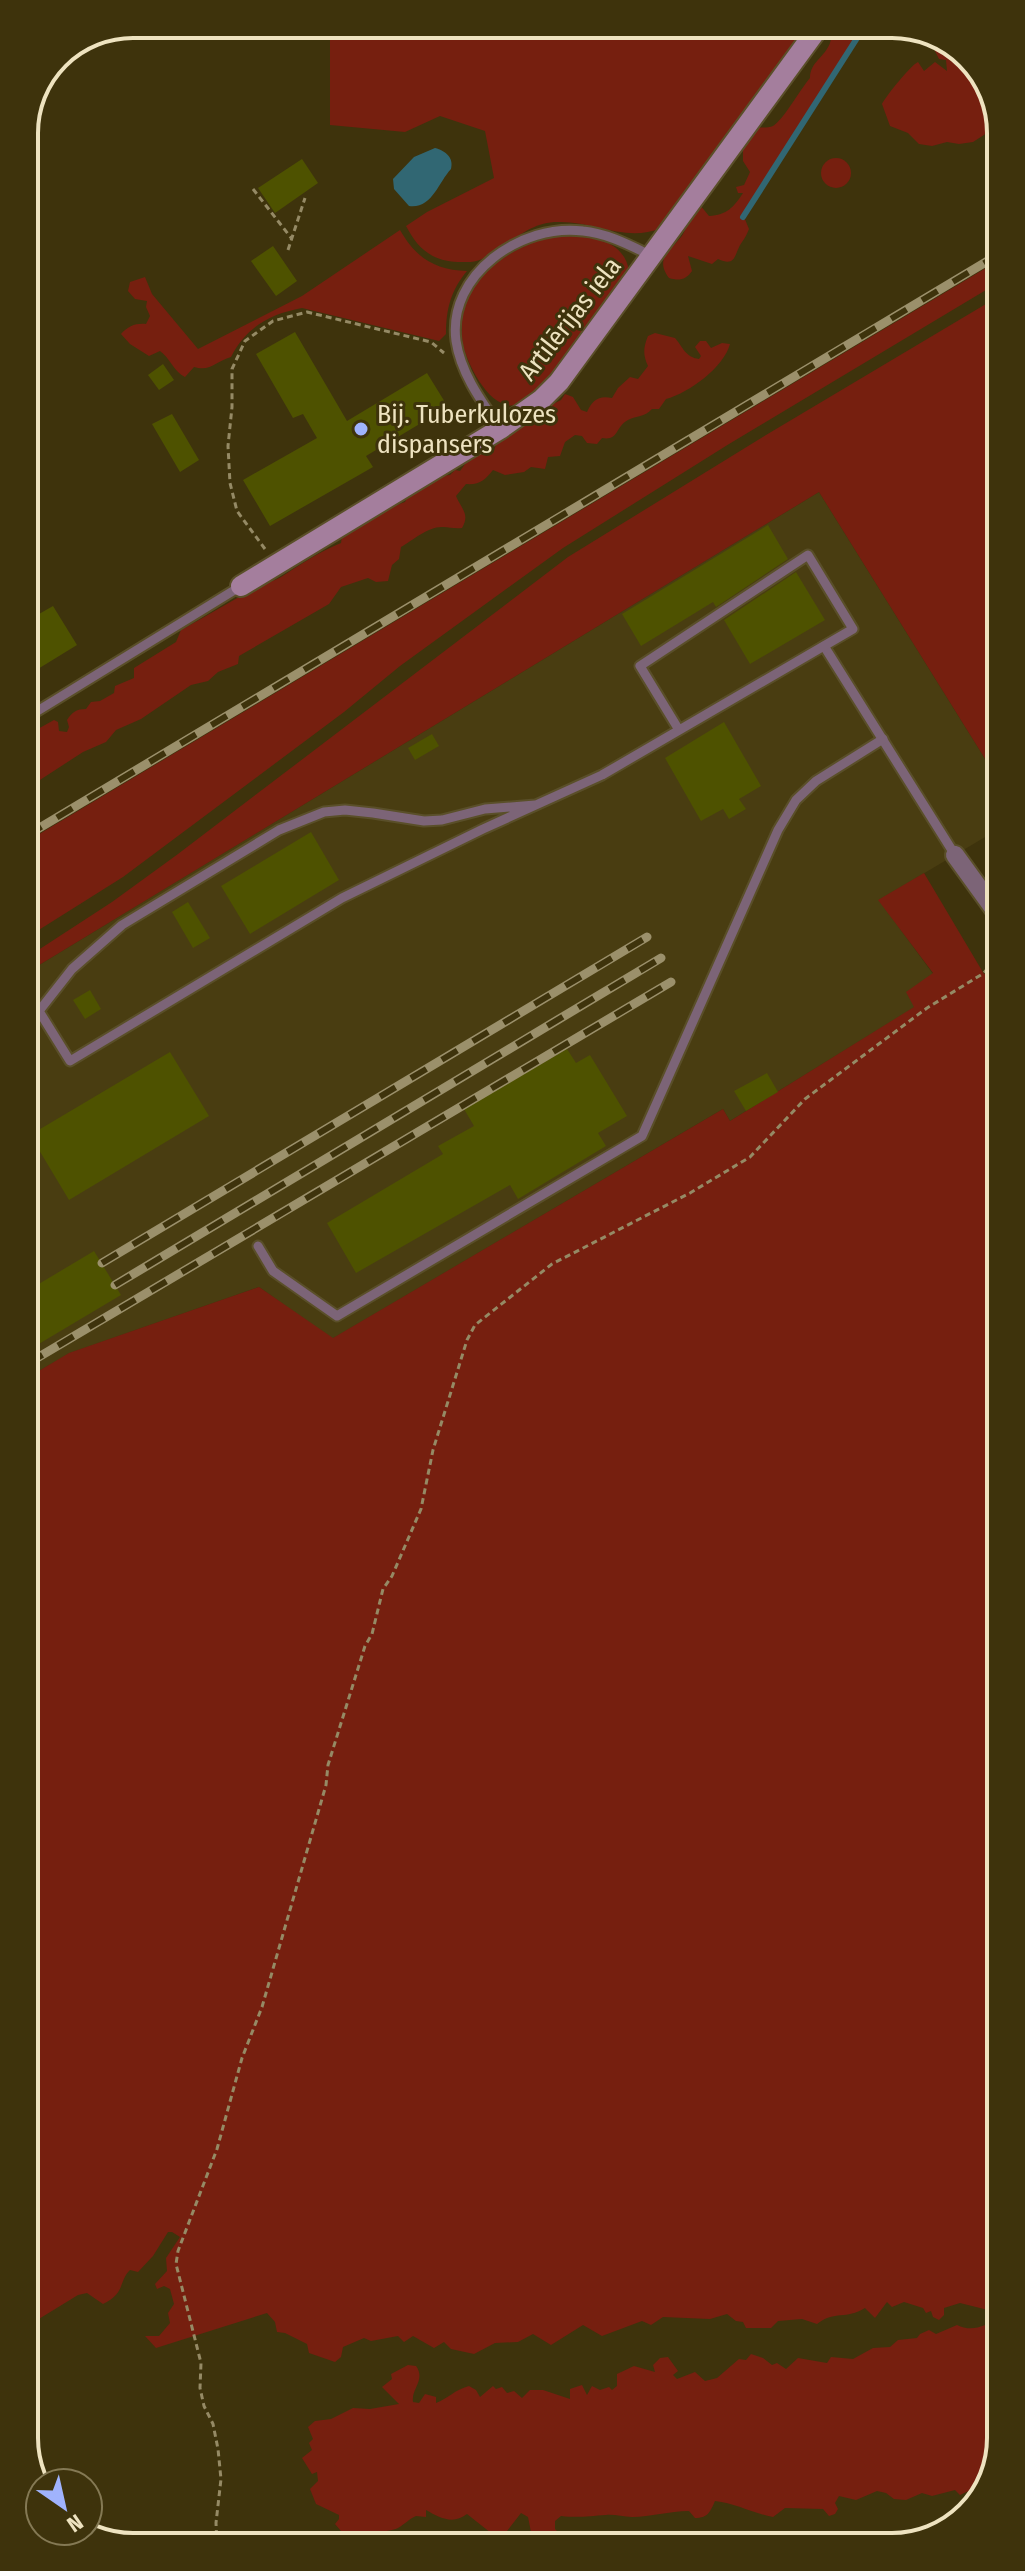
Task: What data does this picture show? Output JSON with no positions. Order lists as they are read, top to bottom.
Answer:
{
  "streets": {
    "street": ["Artilērijas iela"]
  },
  "places": ["Bij. Tuberkulozes dispansers"],
  "north": "bottom right"
}
